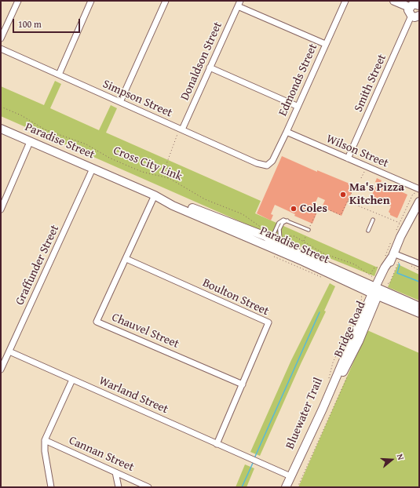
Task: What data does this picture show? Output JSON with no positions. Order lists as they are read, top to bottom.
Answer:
{
  "streets": {
    "street": [
      "Donaldson Street",
      "Edmonds Street",
      "Smith Street",
      "Simpson Street",
      "Paradise Street",
      "Wilson Street",
      "Graffunder Street",
      "Boulton Street",
      "Bridge Road",
      "Chauvel Street",
      "Warland Street",
      "Cannan Street"
    ],
    "path": ["Cross City Link", "Bluewater Trail"]
  },
  "crossings": [
    ["Donaldson Street", "Simpson Street"],
    ["Edmonds Street", "Simpson Street"],
    ["Edmonds Street", "Wilson Street"],
    ["Smith Street", "Wilson Street"],
    ["Paradise Street", "Graffunder Street"],
    ["Paradise Street", "Bridge Road"],
    ["Paradise Street", "Chauvel Street"],
    ["Graffunder Street", "Warland Street"],
    ["Boulton Street", "Chauvel Street"],
    ["Boulton Street", "Warland Street"],
    ["Bridge Road", "Warland Street"]
  ],
  "places": ["Ma's Pizza Kitchen", "Coles"],
  "scale_bar": "100 m",
  "north": "right"
}
